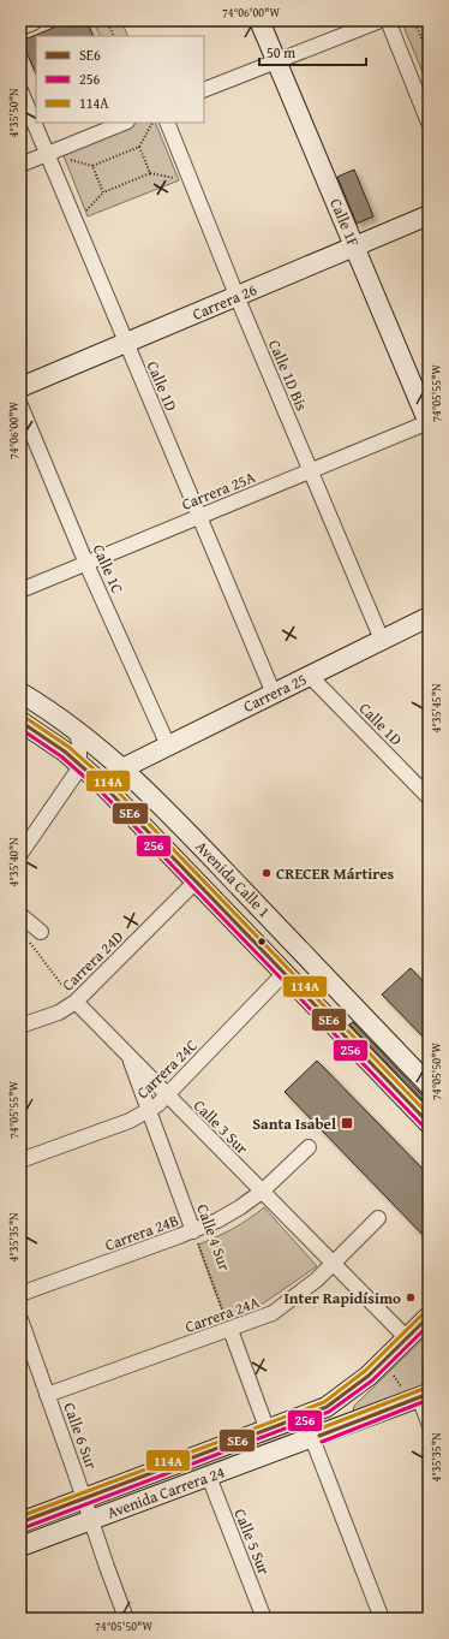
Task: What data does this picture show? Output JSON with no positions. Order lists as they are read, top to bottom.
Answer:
{
  "streets": {
    "main road": [
      "Calle 1F",
      "Carrera 26",
      "Carrera 25",
      "Avenida Calle 1",
      "Avenida Carrera 24"
    ],
    "street": [
      "Calle 1D Bis",
      "Calle 1D",
      "Carrera 25A",
      "Calle 1C",
      "Carrera 24D",
      "Carrera 24C",
      "Calle 3 Sur",
      "Carrera 24B",
      "Calle 4 Sur",
      "Carrera 24A",
      "Calle 6 Sur",
      "Calle 5 Sur"
    ]
  },
  "crossings": [
    ["Calle 1F", "Carrera 26"],
    ["Calle 1F", "Carrera 25A"],
    ["Carrera 26", "Calle 1D Bis"],
    ["Carrera 26", "Calle 1D"],
    ["Calle 1D Bis", "Carrera 25A"],
    ["Calle 1D Bis", "Carrera 25"],
    ["Calle 1D", "Carrera 25A"],
    ["Calle 1D", "Carrera 25"],
    ["Carrera 25A", "Calle 1C"],
    ["Calle 1C", "Carrera 25"],
    ["Carrera 25", "Avenida Calle 1"],
    ["Avenida Calle 1", "Carrera 24D"],
    ["Avenida Calle 1", "Carrera 24C"],
    ["Carrera 24D", "Calle 3 Sur"],
    ["Carrera 24C", "Calle 3 Sur"],
    ["Carrera 24C", "Calle 4 Sur"],
    ["Calle 3 Sur", "Carrera 24B"],
    ["Calle 3 Sur", "Calle 4 Sur"],
    ["Calle 3 Sur", "Carrera 24A"],
    ["Calle 3 Sur", "Avenida Carrera 24"],
    ["Carrera 24B", "Calle 4 Sur"],
    ["Calle 4 Sur", "Carrera 24A"],
    ["Carrera 24A", "Calle 6 Sur"],
    ["Calle 6 Sur", "Avenida Carrera 24"],
    ["Avenida Carrera 24", "Calle 5 Sur"]
  ],
  "places": {
    "other": ["CRECER Mártires", "Inter Rapidísimo"],
    "transit": ["Santa Isabel"]
  },
  "lines": ["transit line 114A", "transit line SE6", "transit line 256"],
  "legend": ["SE6", "256", "114A"],
  "scale_bar": "50 m",
  "coordinates": [
    "74°06'00\"W",
    "4°35'50\"N",
    "74°05'55\"W",
    "4°35'45\"N",
    "4°35'40\"N",
    "74°05'50\"W",
    "4°35'35\"N"
  ]
}
